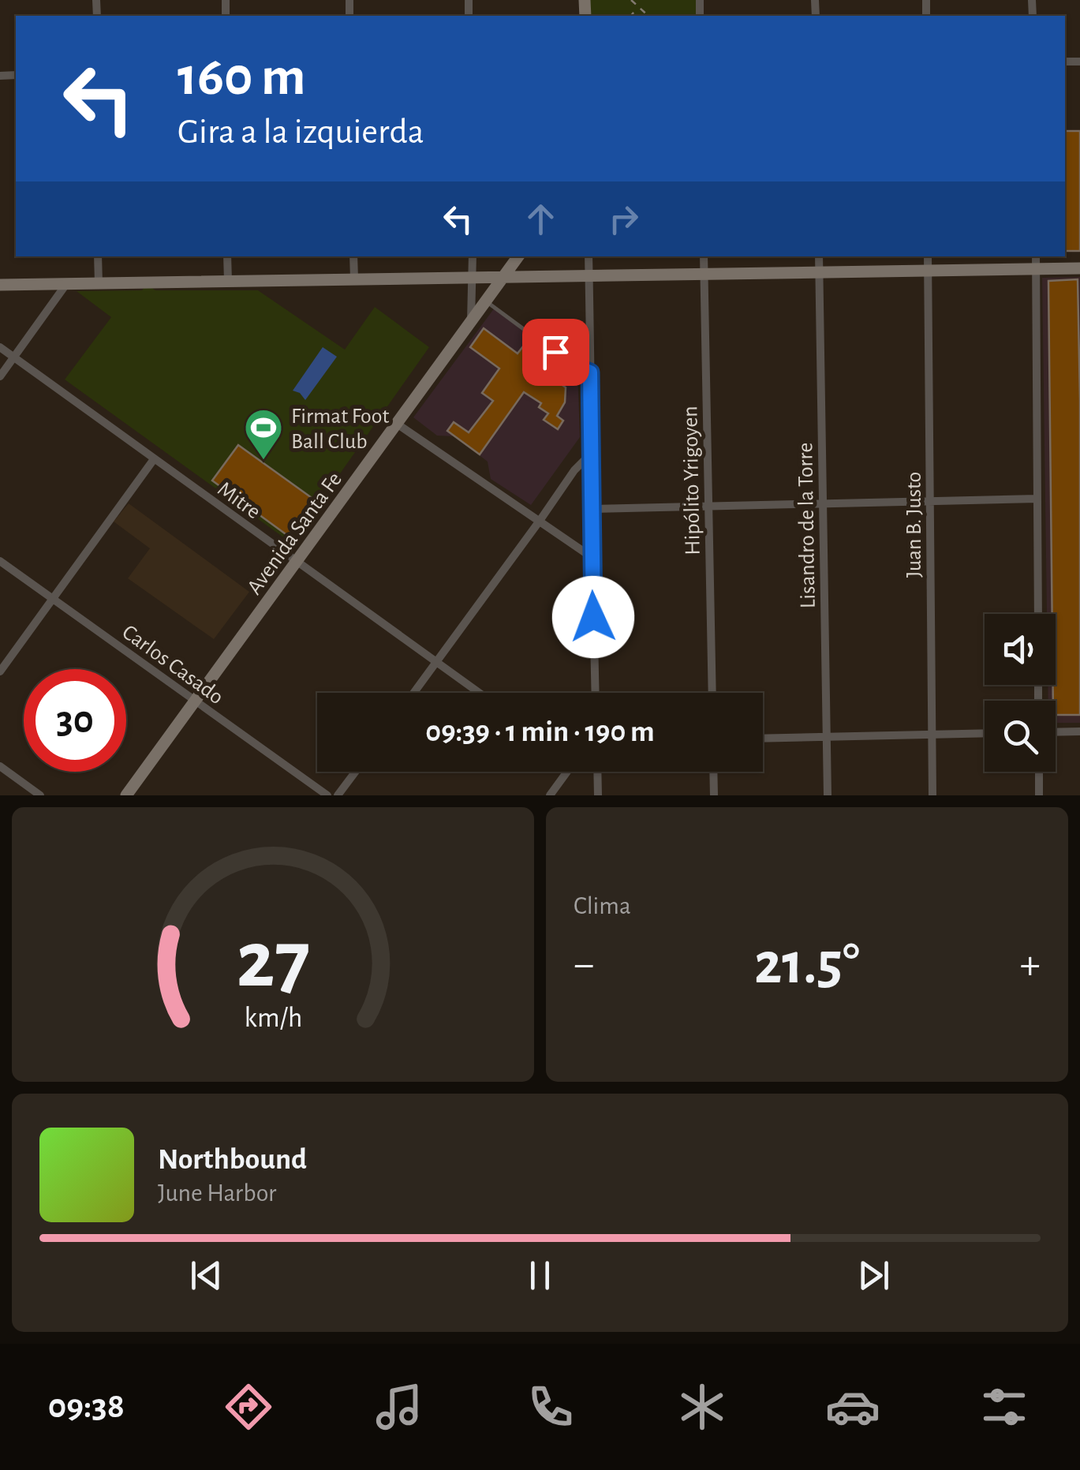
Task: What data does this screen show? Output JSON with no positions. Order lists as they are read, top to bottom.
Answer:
{
  "streets": {
    "street": [
      "Hipólito Yrigoyen",
      "Mitre",
      "Juan B. Justo",
      "Lisandro de la Torre",
      "Avenida Santa Fe",
      "Carlos Casado"
    ]
  },
  "crossings": [
    ["Mitre", "Avenida Santa Fe"],
    ["Avenida Santa Fe", "Carlos Casado"]
  ],
  "places": {
    "sports": ["Firmat Foot Ball Club"]
  },
  "page": {
    "turn": ["160 m", "Gira a la izquierda"],
    "limit": "30",
    "trip": "09:39 · 1 min · 190 m",
    "tile": "Clima",
    "heat": ["−", "21.5°", "+"],
    "song": ["Northbound", "June Harbor"],
    "tabs": "09:38",
    "gauge": ["27", "km/h"]
  }
}
